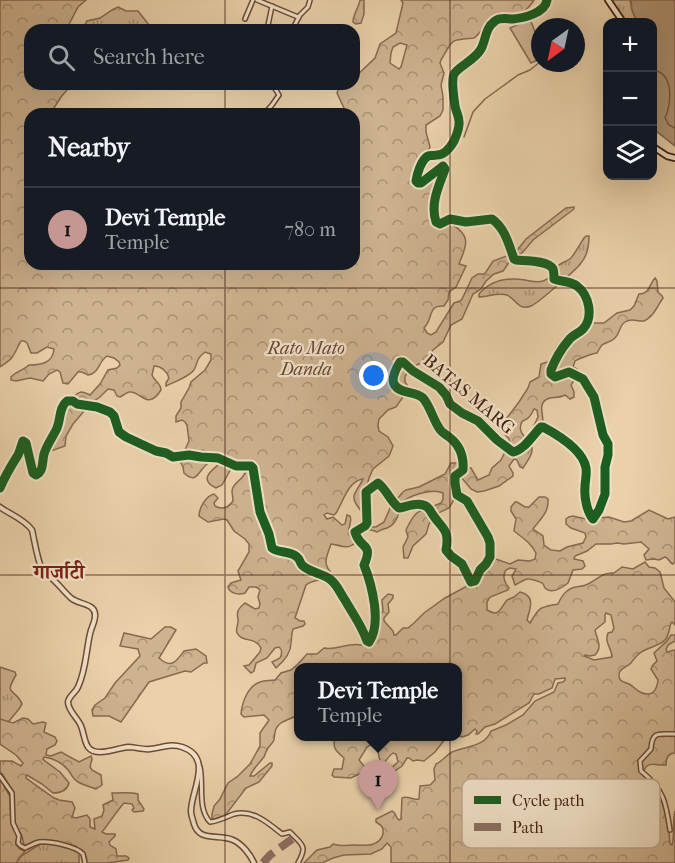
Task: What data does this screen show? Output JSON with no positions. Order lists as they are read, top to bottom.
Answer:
{
  "streets": {
    "street": ["BATAS MARG"]
  },
  "districts": ["गार्जाटी"],
  "parks": ["Rato Mato Danda"],
  "legend": ["Cycle path", "Path"],
  "north": "bottom left",
  "page": {
    "map_buttons": ["+", "−"],
    "search": "Search here",
    "heading": "Nearby",
    "list": [
      {
        "mark": "1",
        "name": "Devi Temple",
        "note": "Temple",
        "value": "780 m"
      }
    ],
    "popup": ["Devi Temple", "Temple"],
    "pins": "1"
  }
}
